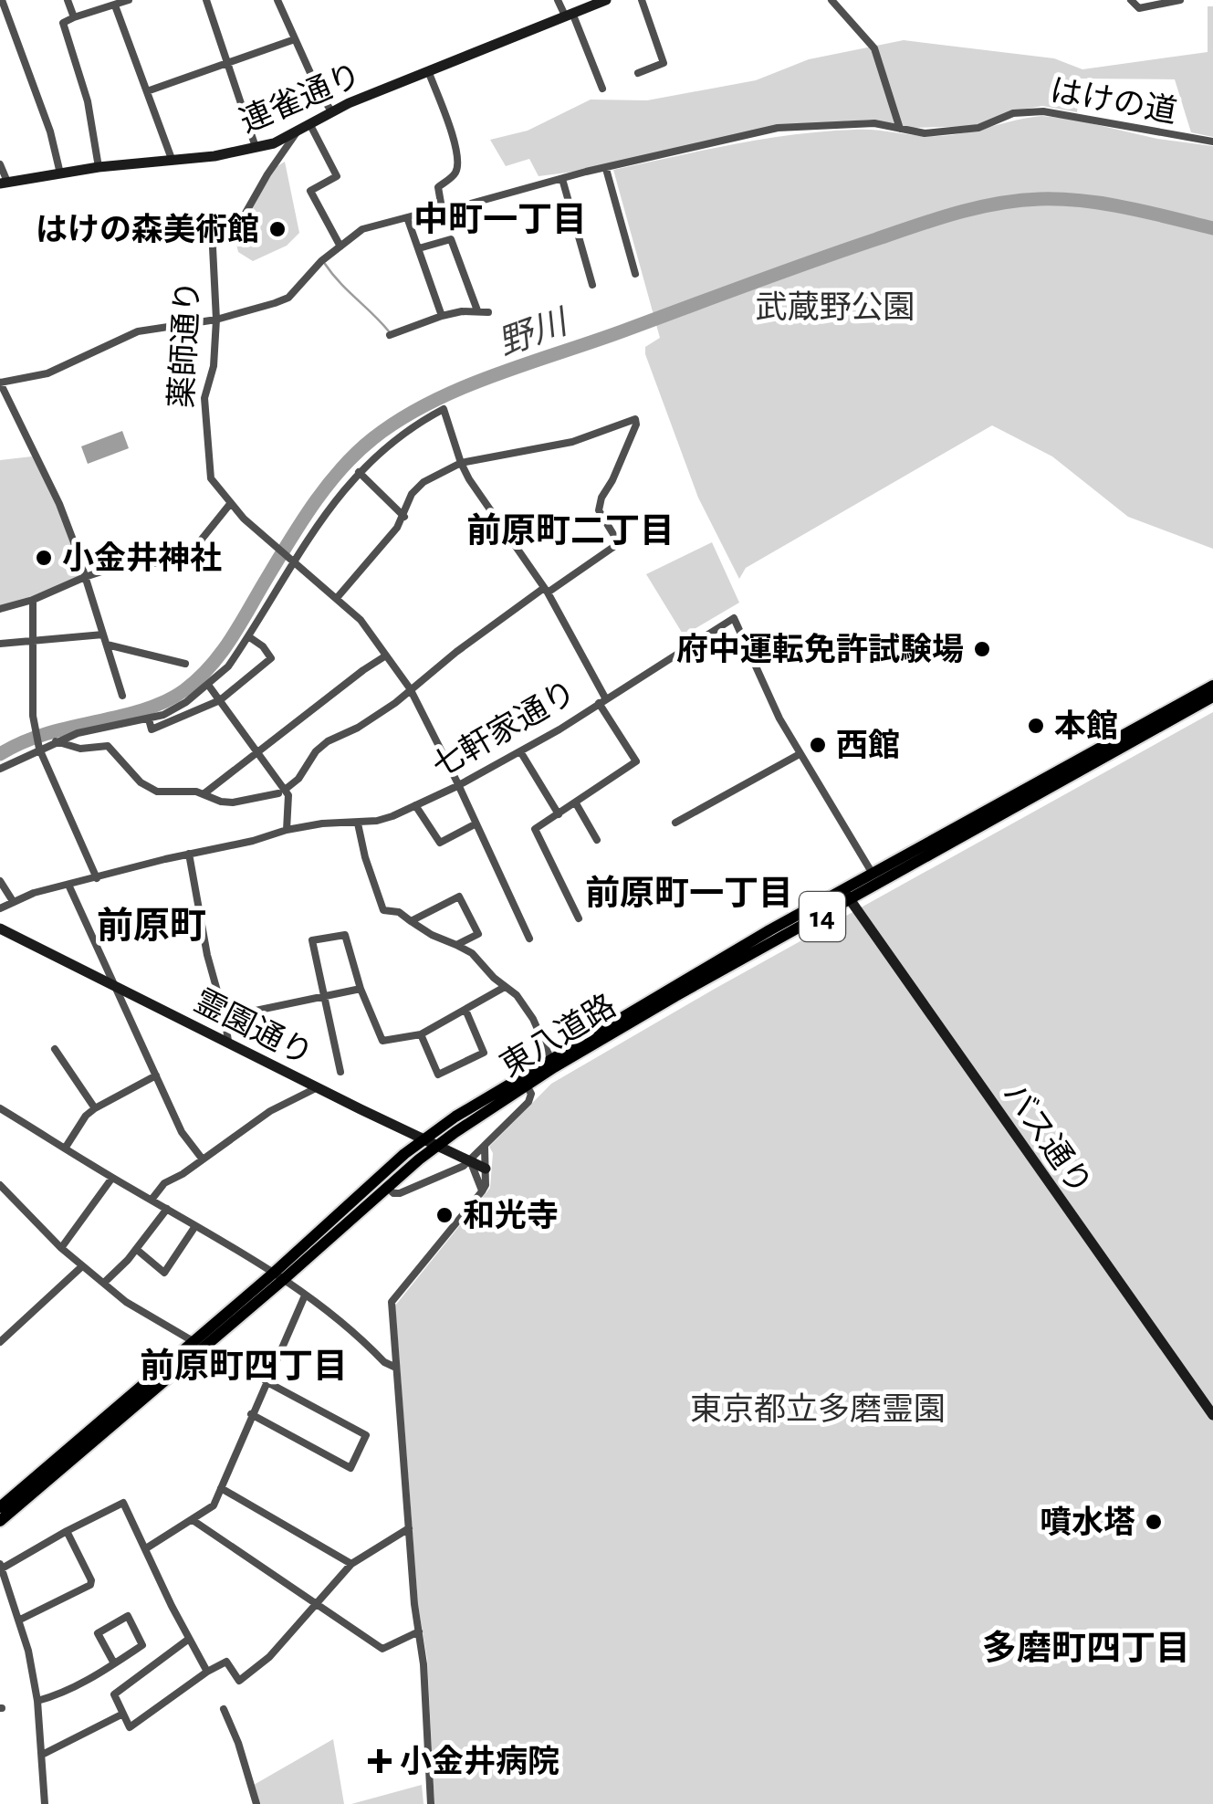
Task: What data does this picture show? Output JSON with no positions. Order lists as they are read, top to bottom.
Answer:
{
  "streets": {
    "main road": ["14", "東八道路"],
    "street": [
      "連雀通り",
      "はけの道",
      "薬師通り",
      "七軒家通り",
      "霊園通り",
      "バス通り"
    ]
  },
  "crossings": [
    ["連雀通り", "薬師通り"],
    ["はけの道", "薬師通り"],
    ["七軒家通り", "東八道路"],
    ["霊園通り", "東八道路"],
    ["東八道路", "バス通り"]
  ],
  "districts": [
    "中町一丁目",
    "前原町二丁目",
    "前原町一丁目",
    "前原町",
    "前原町四丁目",
    "多磨町四丁目"
  ],
  "water": ["野川"],
  "parks": ["武蔵野公園", "東京都立多磨霊園"],
  "places": {
    "other": [
      "はけの森美術館",
      "小金井神社",
      "府中運転免許試験場",
      "本館",
      "西館",
      "和光寺",
      "噴水塔"
    ],
    "health": ["小金井病院"]
  }
}
